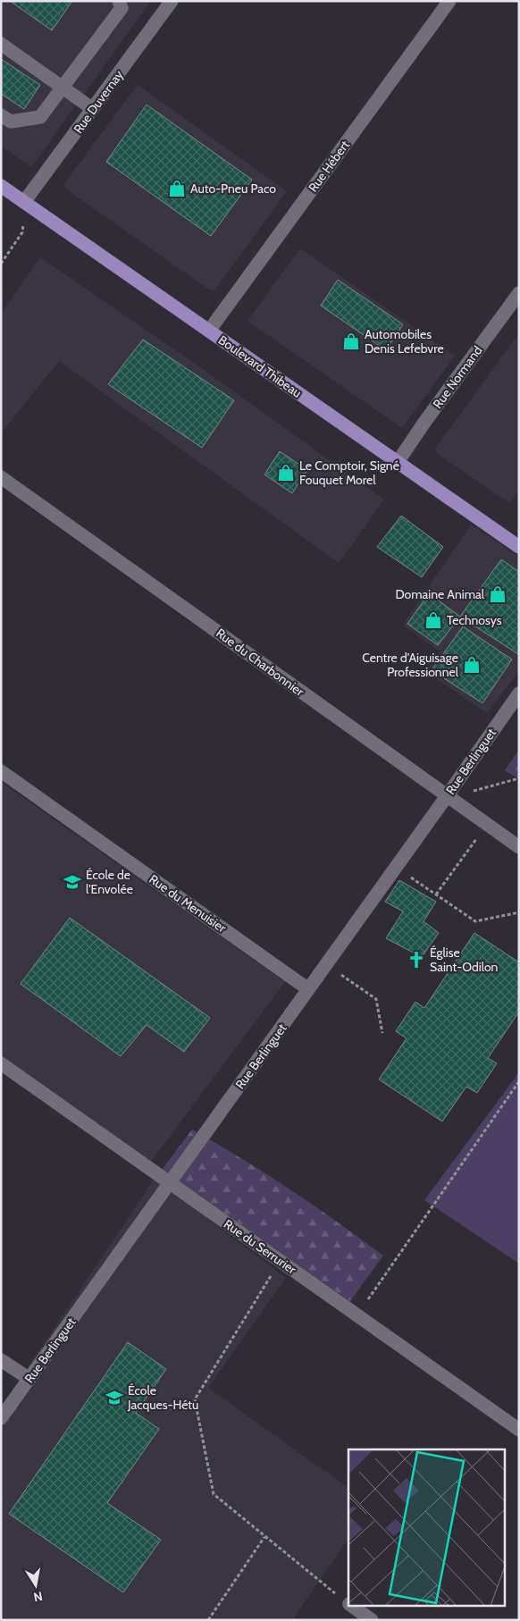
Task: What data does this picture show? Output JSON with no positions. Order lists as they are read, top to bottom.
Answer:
{
  "streets": {
    "main road": ["Boulevard Thibeau"],
    "street": [
      "Rue Duvernay",
      "Rue Hébert",
      "Rue Normand",
      "Rue du Charbonnier",
      "Rue Berlinguet",
      "Rue du Menuisier",
      "Rue du Serrurier"
    ]
  },
  "crossings": [
    ["Rue Duvernay", "Boulevard Thibeau"],
    ["Rue Hébert", "Boulevard Thibeau"],
    ["Boulevard Thibeau", "Rue Normand"],
    ["Rue du Charbonnier", "Rue Berlinguet"],
    ["Rue Berlinguet", "Rue du Menuisier"],
    ["Rue Berlinguet", "Rue du Serrurier"]
  ],
  "places": {
    "shop": [
      "Auto-Pneu Paco",
      "Automobiles Denis Lefebvre",
      "Le Comptoir, Signé Fouquet Morel",
      "Domaine Animal",
      "Technosys",
      "Centre d'Aiguisage Professionnel"
    ],
    "school or university": ["École de l'Envolée", "École Jacques-Hétu"],
    "church": ["Église Saint-Odilon"]
  },
  "north": "bottom"
}
